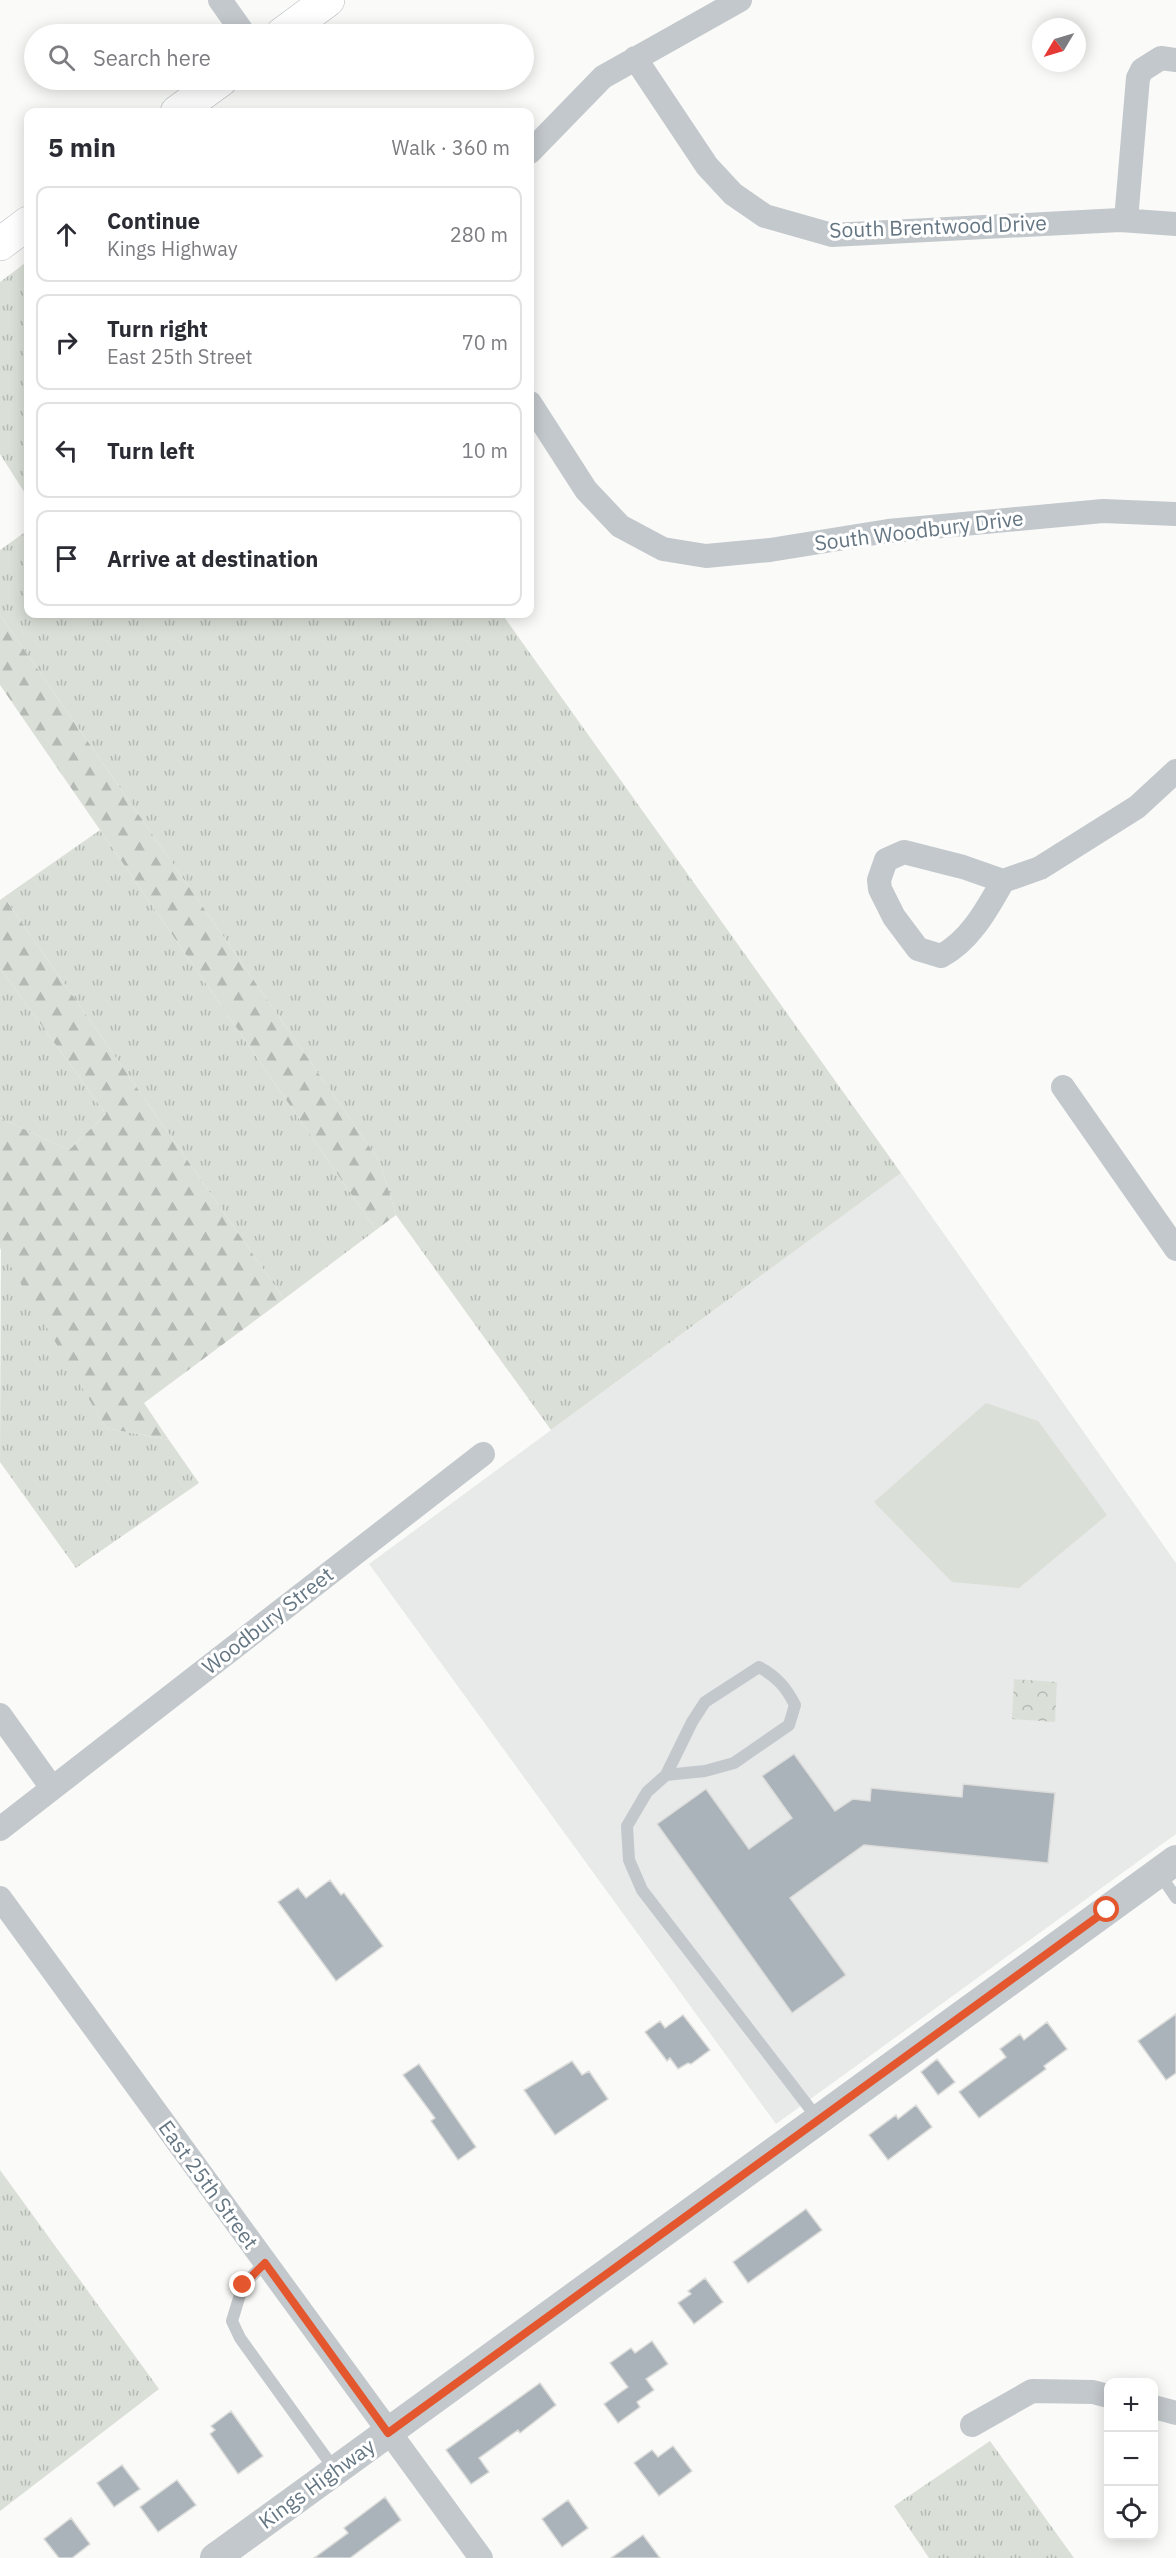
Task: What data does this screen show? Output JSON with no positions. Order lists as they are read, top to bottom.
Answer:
{
  "streets": {
    "street": [
      "South Brentwood Drive",
      "South Woodbury Drive",
      "Woodbury Street",
      "East 25th Street",
      "Kings Highway"
    ]
  },
  "crossings": [
    ["East 25th Street", "Kings Highway"]
  ],
  "north": "bottom left",
  "page": {
    "search": "Search here",
    "heading": ["5 min", "Walk · 360 m"],
    "list": [
      ["Continue", "Kings Highway", "280 m"],
      ["Turn right", "East 25th Street", "70 m"],
      ["Turn left", "10 m"],
      "Arrive at destination"
    ],
    "map_buttons": ["+", "−"]
  }
}
